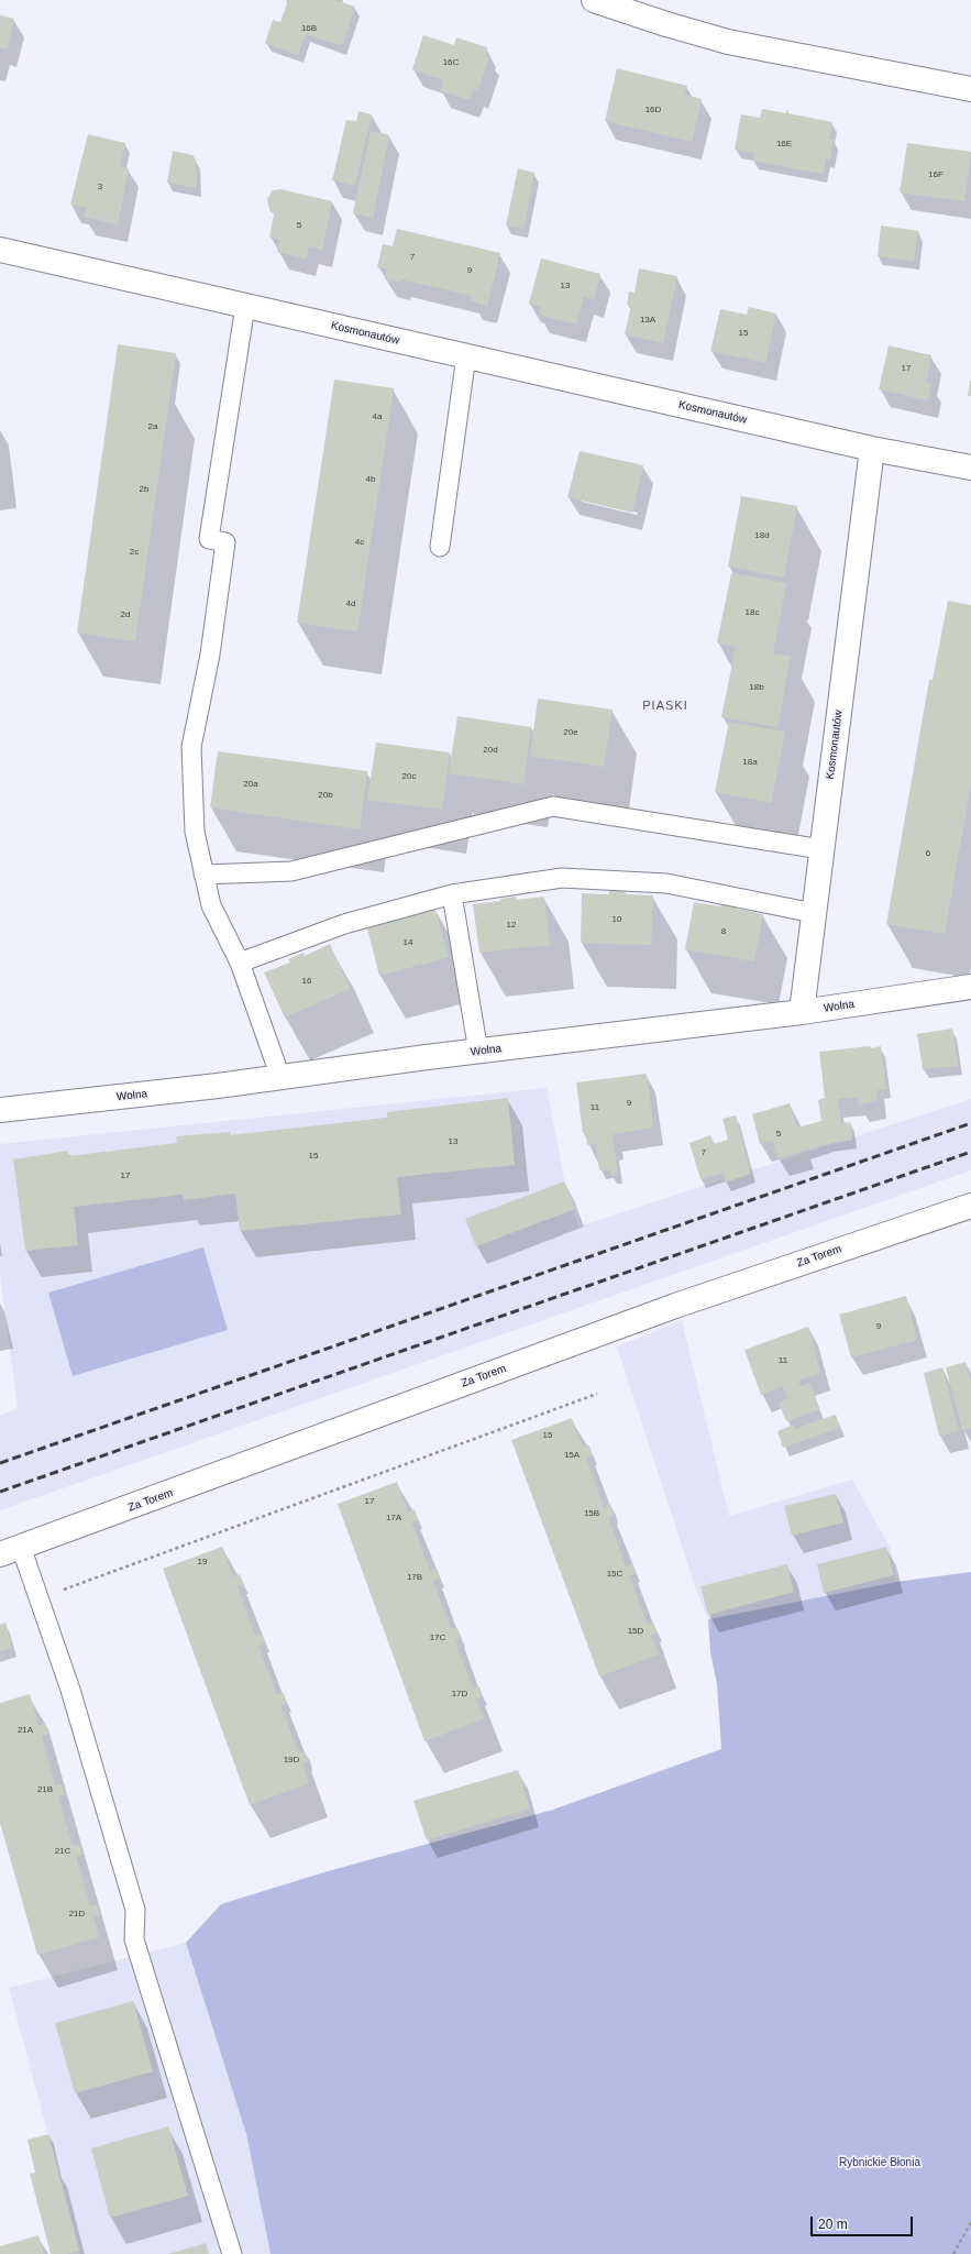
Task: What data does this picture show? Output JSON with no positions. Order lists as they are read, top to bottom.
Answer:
{
  "streets": {
    "street": ["Kosmonautów", "Wolna", "Za Torem"]
  },
  "crossings": [
    ["Kosmonautów", "Wolna"]
  ],
  "districts": ["PIASKI"],
  "parks": ["Rybnickie Błonia"],
  "house_numbers": [
    "16B",
    "16C",
    "16D",
    "16E",
    "16F",
    "3",
    "5",
    "7",
    "9",
    "13",
    "13A",
    "15",
    "17",
    "4a",
    "2a",
    "4b",
    "2b",
    "18d",
    "4c",
    "2c",
    "4d",
    "18c",
    "2d",
    "18b",
    "20e",
    "20d",
    "18a",
    "20c",
    "20a",
    "20b",
    "6",
    "10",
    "12",
    "8",
    "14",
    "16",
    "9",
    "11",
    "5",
    "13",
    "7",
    "15",
    "17",
    "9",
    "11",
    "15",
    "15A",
    "17",
    "15B",
    "17A",
    "19",
    "15C",
    "17B",
    "15D",
    "17C",
    "17D",
    "21A",
    "19D",
    "21B",
    "21C",
    "21D"
  ],
  "scale_bar": "20 m"
}
